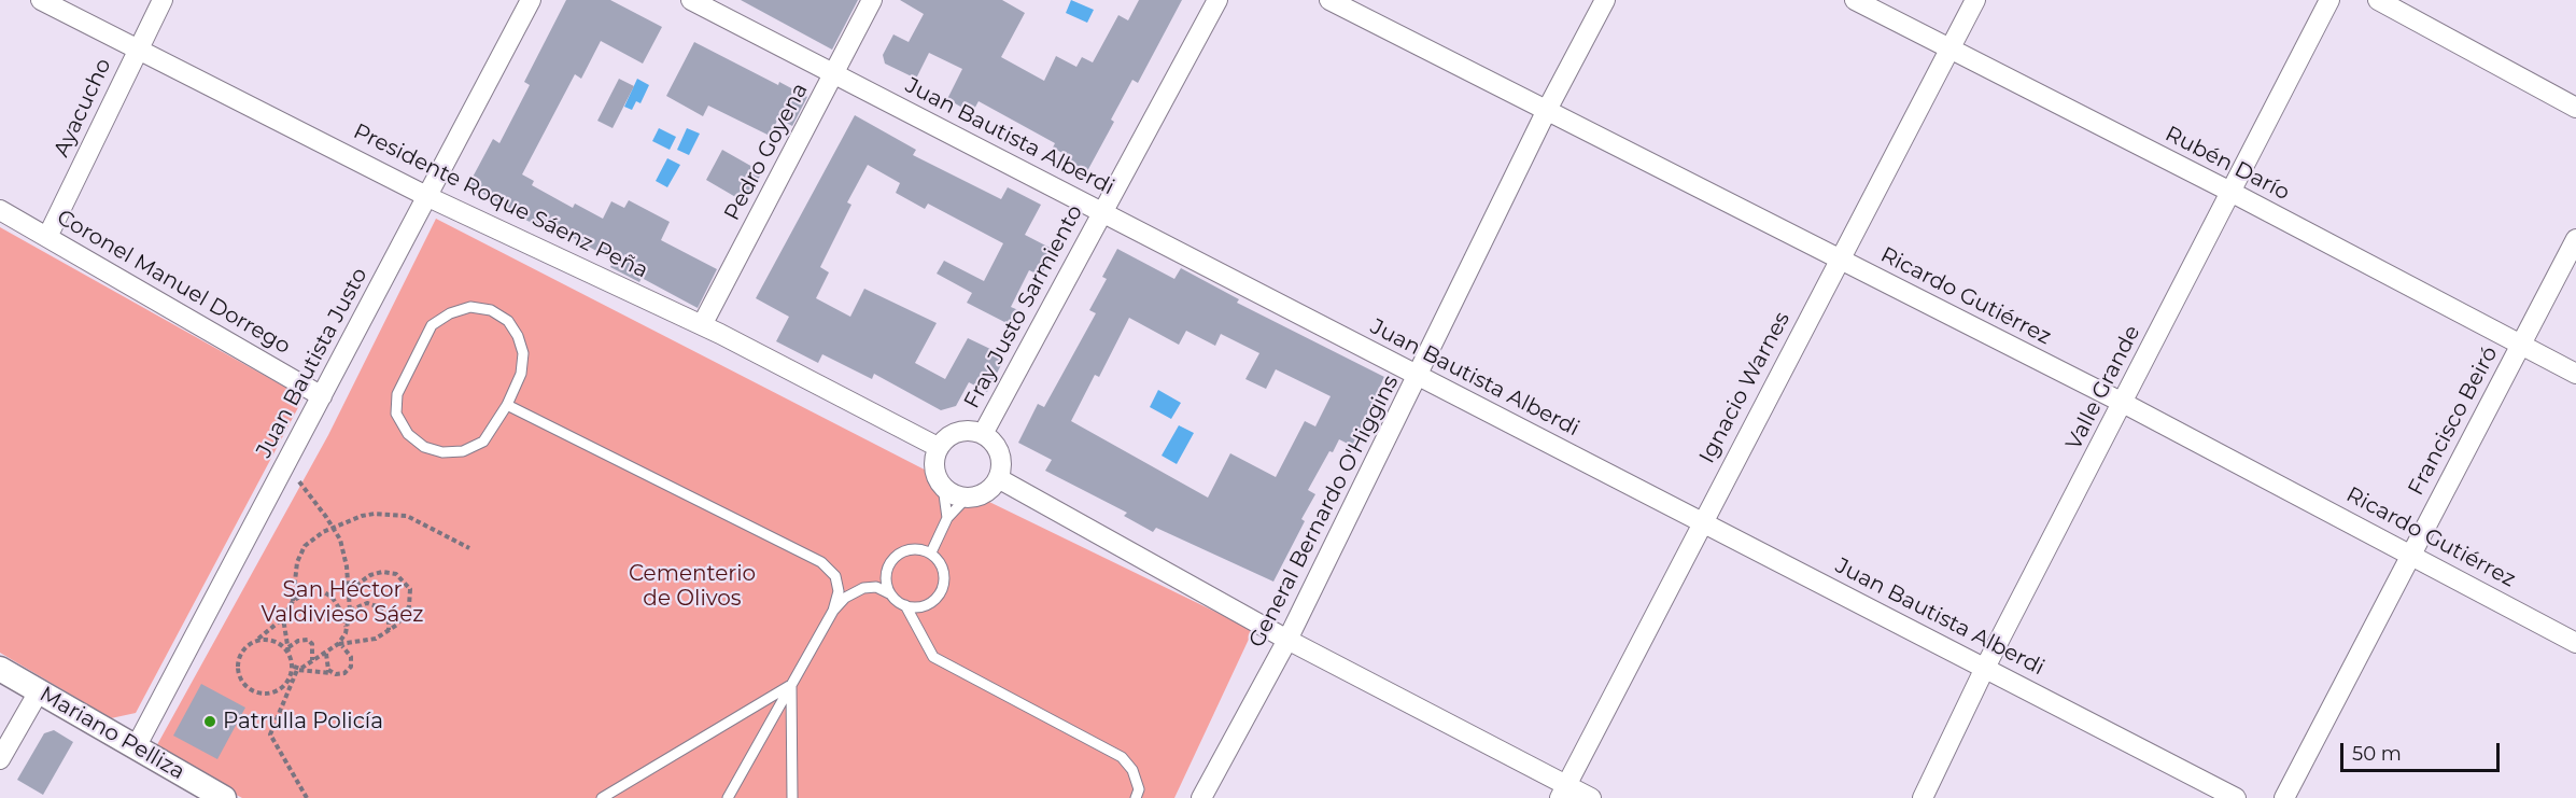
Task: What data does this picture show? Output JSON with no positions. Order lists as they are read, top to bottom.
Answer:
{
  "streets": {
    "street": [
      "Ayacucho",
      "Juan Bautista Alberdi",
      "Pedro Goyena",
      "Rubén Darío",
      "Presidente Roque Sáenz Peña",
      "Coronel Manuel Dorrego",
      "Ricardo Gutiérrez",
      "Fray Justo Sarmiento",
      "Juan Bautista Justo",
      "Ignacio Warnes",
      "Valle Grande",
      "Francisco Beiró",
      "General Bernardo O'Higgins",
      "Mariano Pelliza"
    ]
  },
  "crossings": [
    ["Ayacucho", "Presidente Roque Sáenz Peña"],
    ["Ayacucho", "Coronel Manuel Dorrego"],
    ["Juan Bautista Alberdi", "Pedro Goyena"],
    ["Juan Bautista Alberdi", "Fray Justo Sarmiento"],
    ["Juan Bautista Alberdi", "Ignacio Warnes"],
    ["Juan Bautista Alberdi", "Valle Grande"],
    ["Juan Bautista Alberdi", "General Bernardo O'Higgins"],
    ["Pedro Goyena", "Presidente Roque Sáenz Peña"],
    ["Rubén Darío", "Ignacio Warnes"],
    ["Rubén Darío", "Valle Grande"],
    ["Rubén Darío", "Francisco Beiró"],
    ["Presidente Roque Sáenz Peña", "Fray Justo Sarmiento"],
    ["Presidente Roque Sáenz Peña", "Juan Bautista Justo"],
    ["Coronel Manuel Dorrego", "Juan Bautista Justo"],
    ["Ricardo Gutiérrez", "Ignacio Warnes"],
    ["Ricardo Gutiérrez", "Valle Grande"],
    ["Ricardo Gutiérrez", "Francisco Beiró"],
    ["Ricardo Gutiérrez", "General Bernardo O'Higgins"],
    ["Juan Bautista Justo", "Mariano Pelliza"]
  ],
  "parks": ["Cementerio de Olivos", "San Héctor Valdivieso Sáez"],
  "places": ["Patrulla Policía"],
  "scale_bar": "50 m"
}
